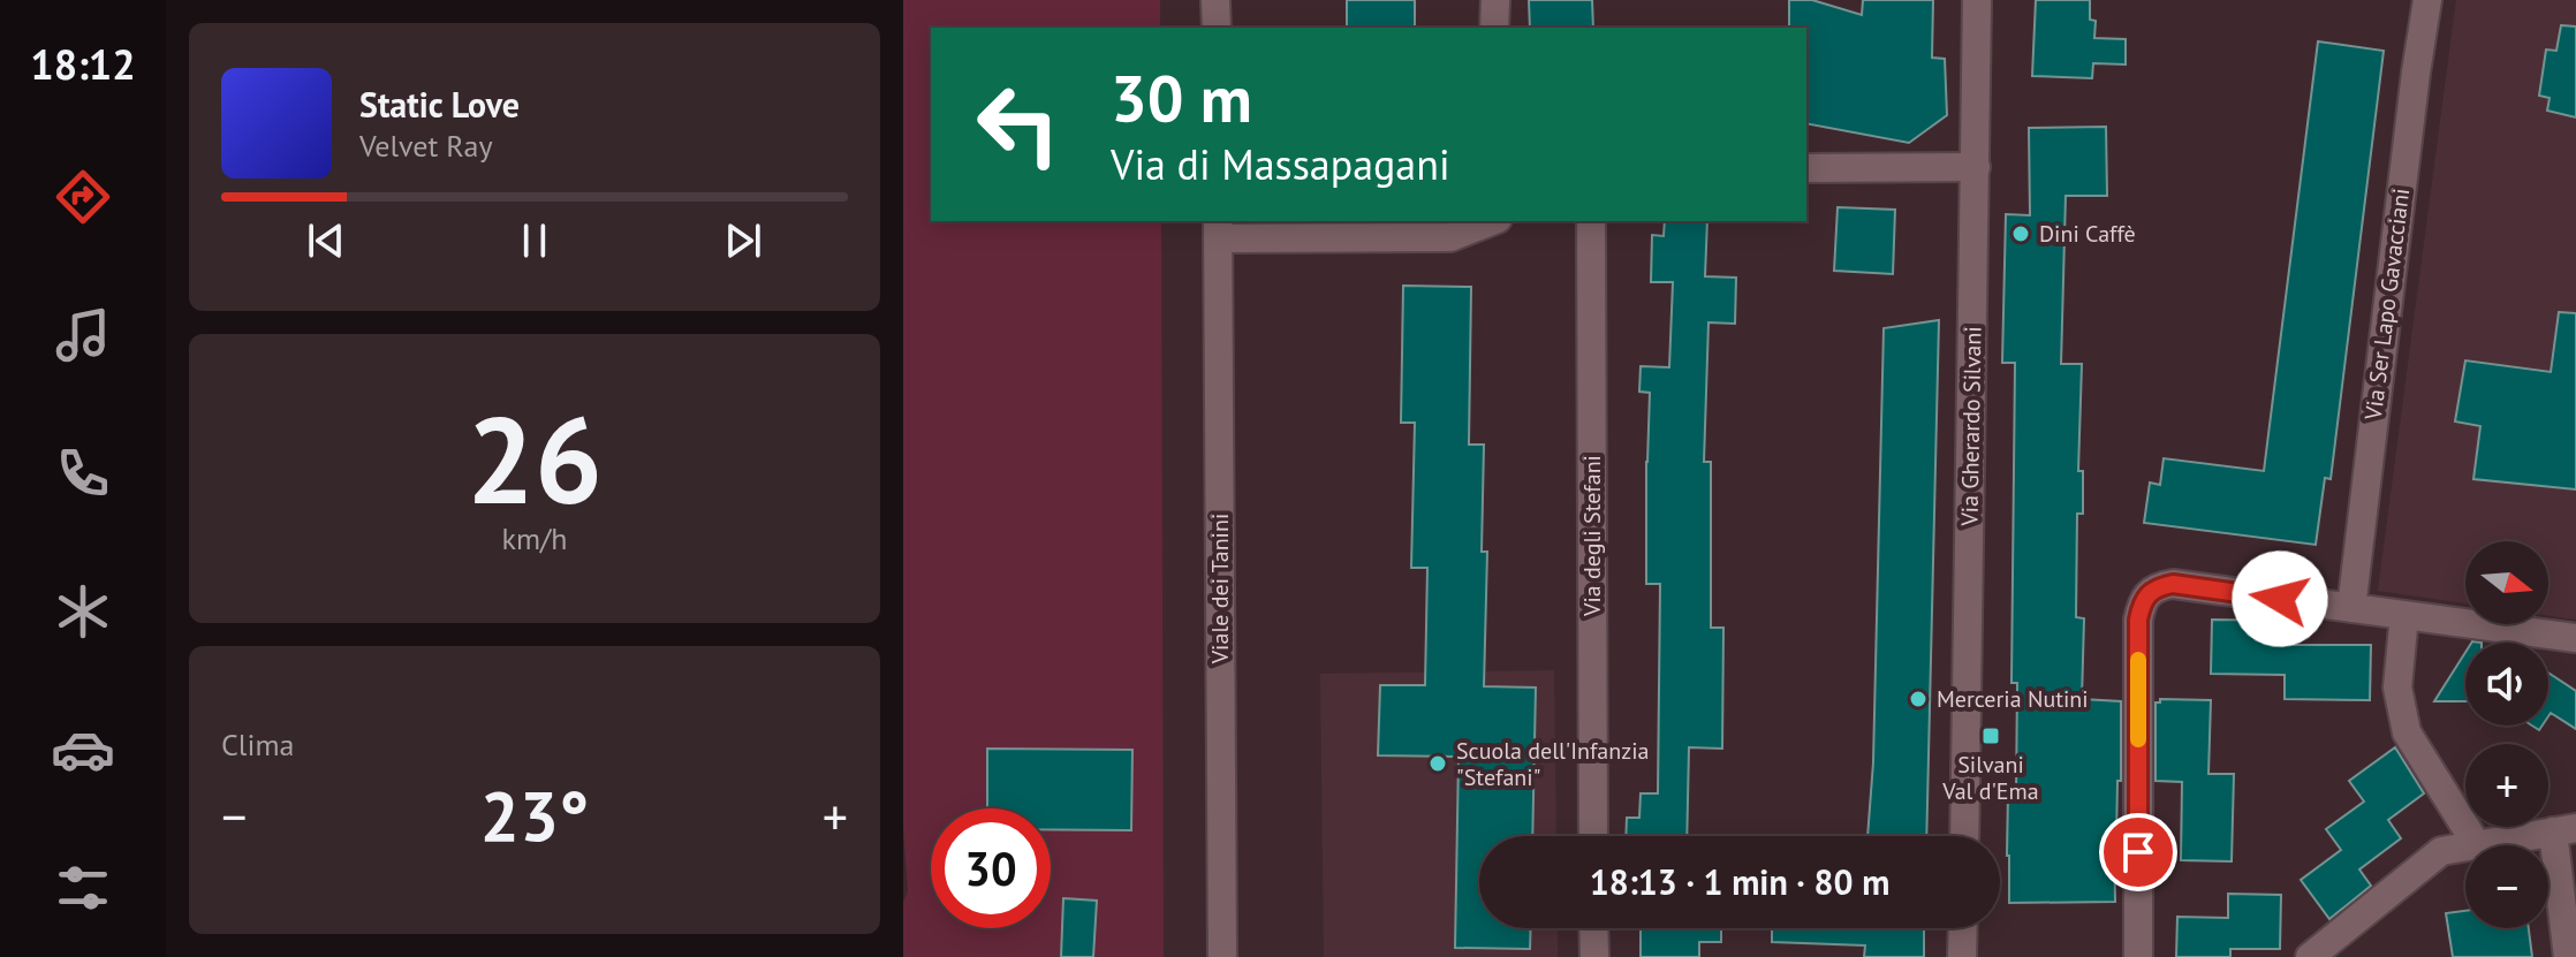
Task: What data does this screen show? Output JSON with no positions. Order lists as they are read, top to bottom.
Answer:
{
  "streets": {
    "street": [
      "Via Ser Lapo Gavacciani",
      "Via Gherardo Silvani",
      "Via degli Stefani",
      "Viale dei Tanini"
    ]
  },
  "places": {
    "other": ["Dini Caffè", "Merceria Nutini", "Scuola dell'Infanzia \"Stefani\""],
    "transit": ["Silvani Val d'Ema"]
  },
  "north": "right",
  "page": {
    "tabs": "18:12",
    "turn": ["30 m", "Via di Massapagani"],
    "song": ["Static Love", "Velvet Ray"],
    "tile": [
      ["26", "km/h"],
      "Clima"
    ],
    "map_buttons": ["+", "−"],
    "heat": ["−", "23°", "+"],
    "limit": "30",
    "trip": "18:13 · 1 min · 80 m"
  }
}
